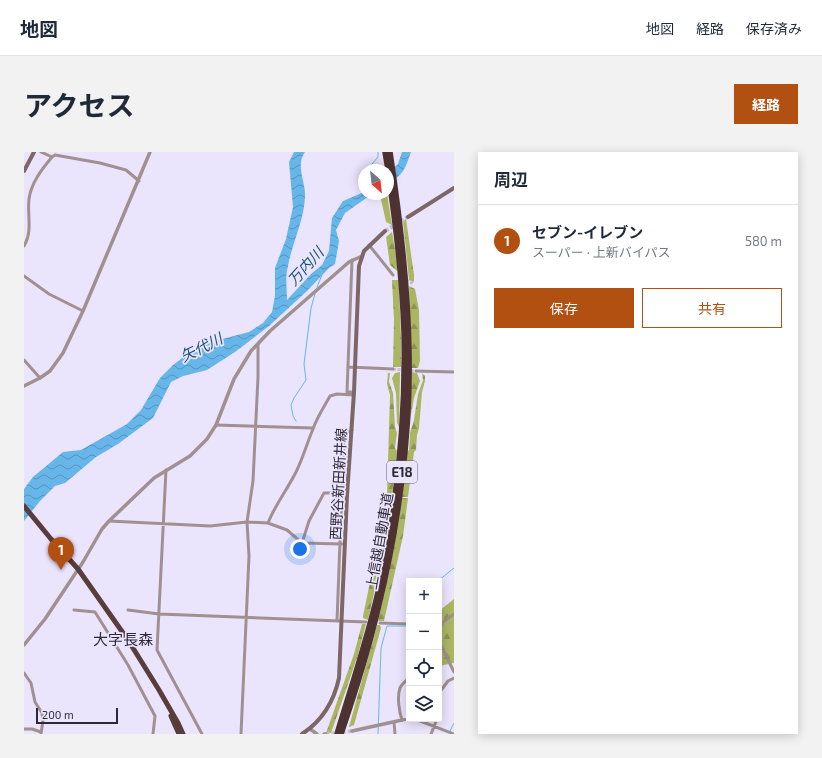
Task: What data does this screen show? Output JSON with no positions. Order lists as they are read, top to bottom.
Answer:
{
  "streets": {
    "highway": ["E18", "上信越自動車道"],
    "main road": ["西野谷新田新井線"]
  },
  "crossings": [
    ["E18", "上信越自動車道"]
  ],
  "districts": ["大字長森"],
  "water": ["万内川", "矢代川"],
  "scale_bar": "200 m",
  "north": "bottom right",
  "page": {
    "header": "地図",
    "nav": ["地図", "経路", "保存済み"],
    "title": "アクセス",
    "buttons": [
      "経路",
      ["保存", "共有"]
    ],
    "heading": "周辺",
    "list": [
      {
        "mark": "1",
        "name": "セブン-イレブン",
        "note": "スーパー · 上新バイパス",
        "value": "580 m"
      }
    ],
    "pins": "1",
    "map_buttons": ["+", "−"],
    "scale": "200 m"
  }
}
